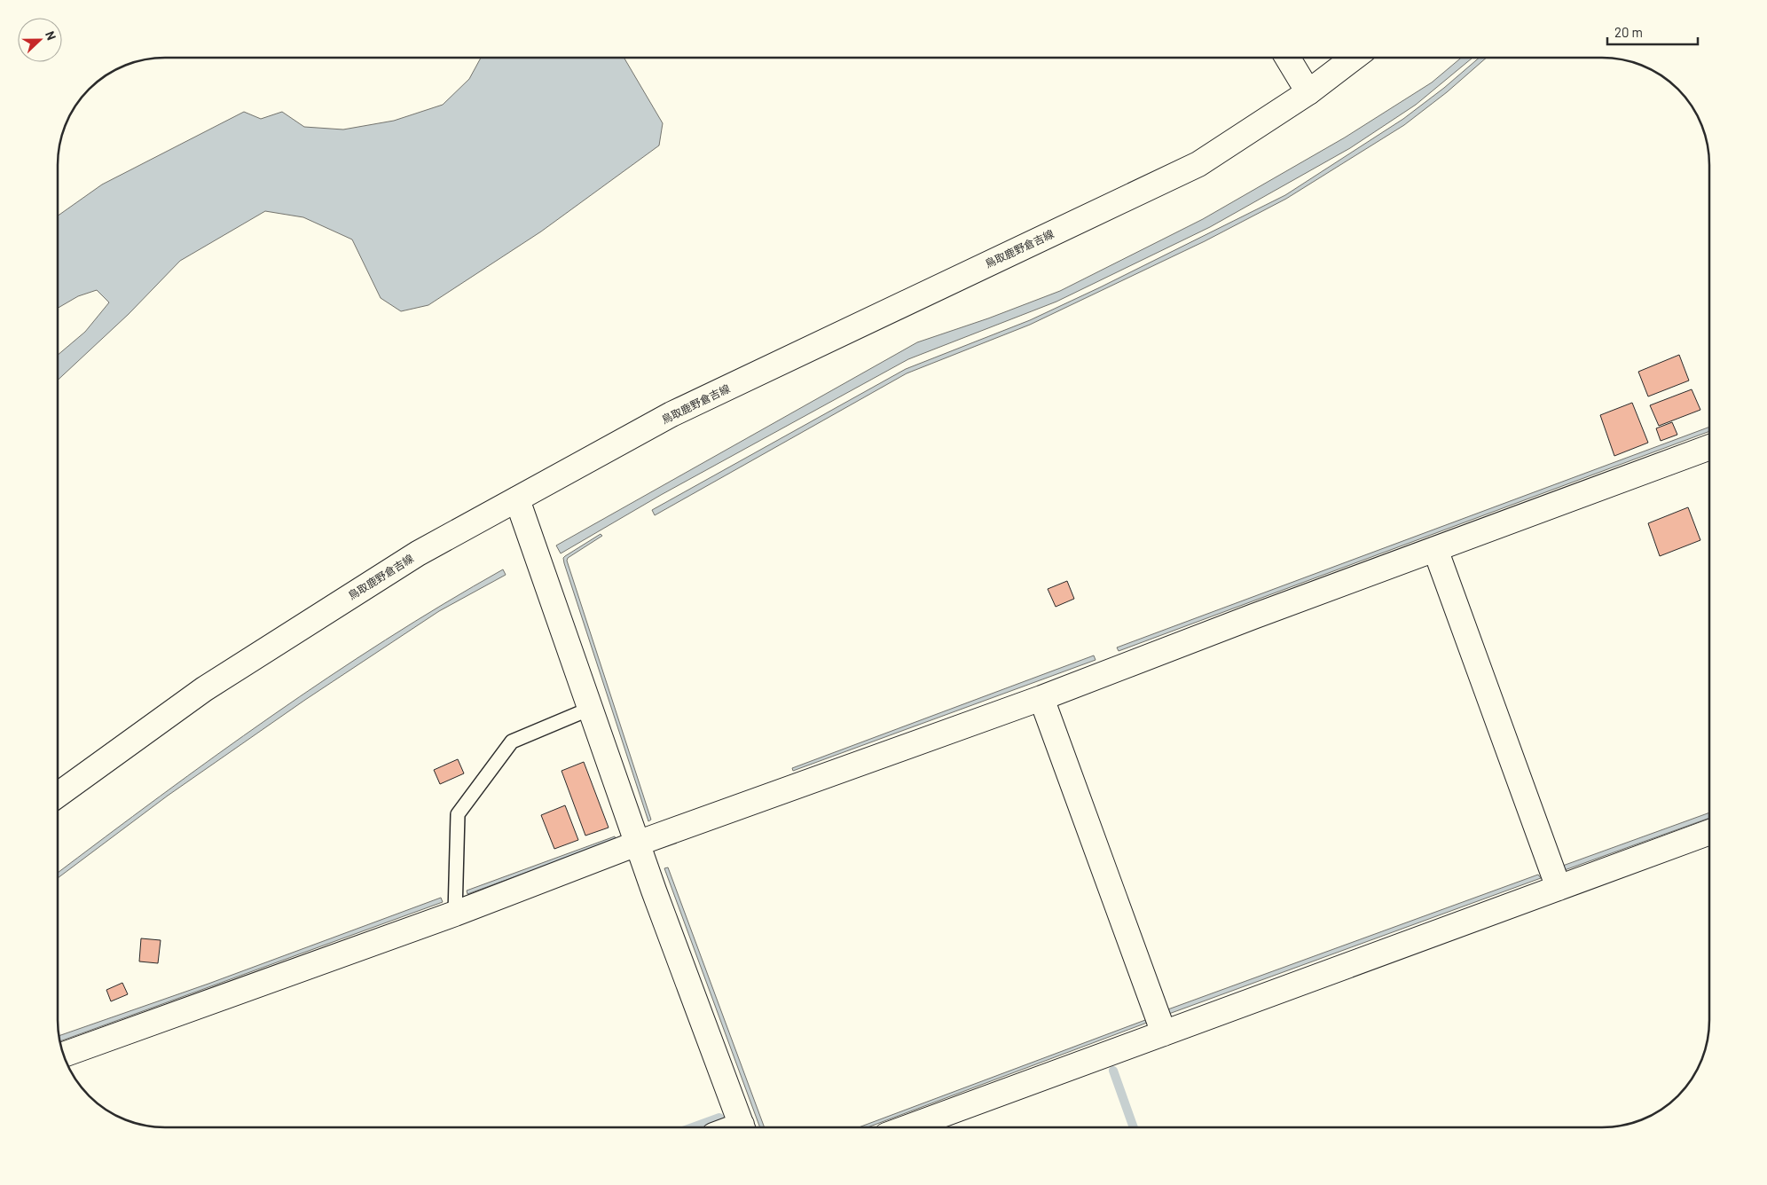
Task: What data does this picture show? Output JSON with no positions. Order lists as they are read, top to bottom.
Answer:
{
  "streets": {
    "street": ["鳥取鹿野倉吉線"]
  },
  "scale_bar": "20 m",
  "north": "right"
}
